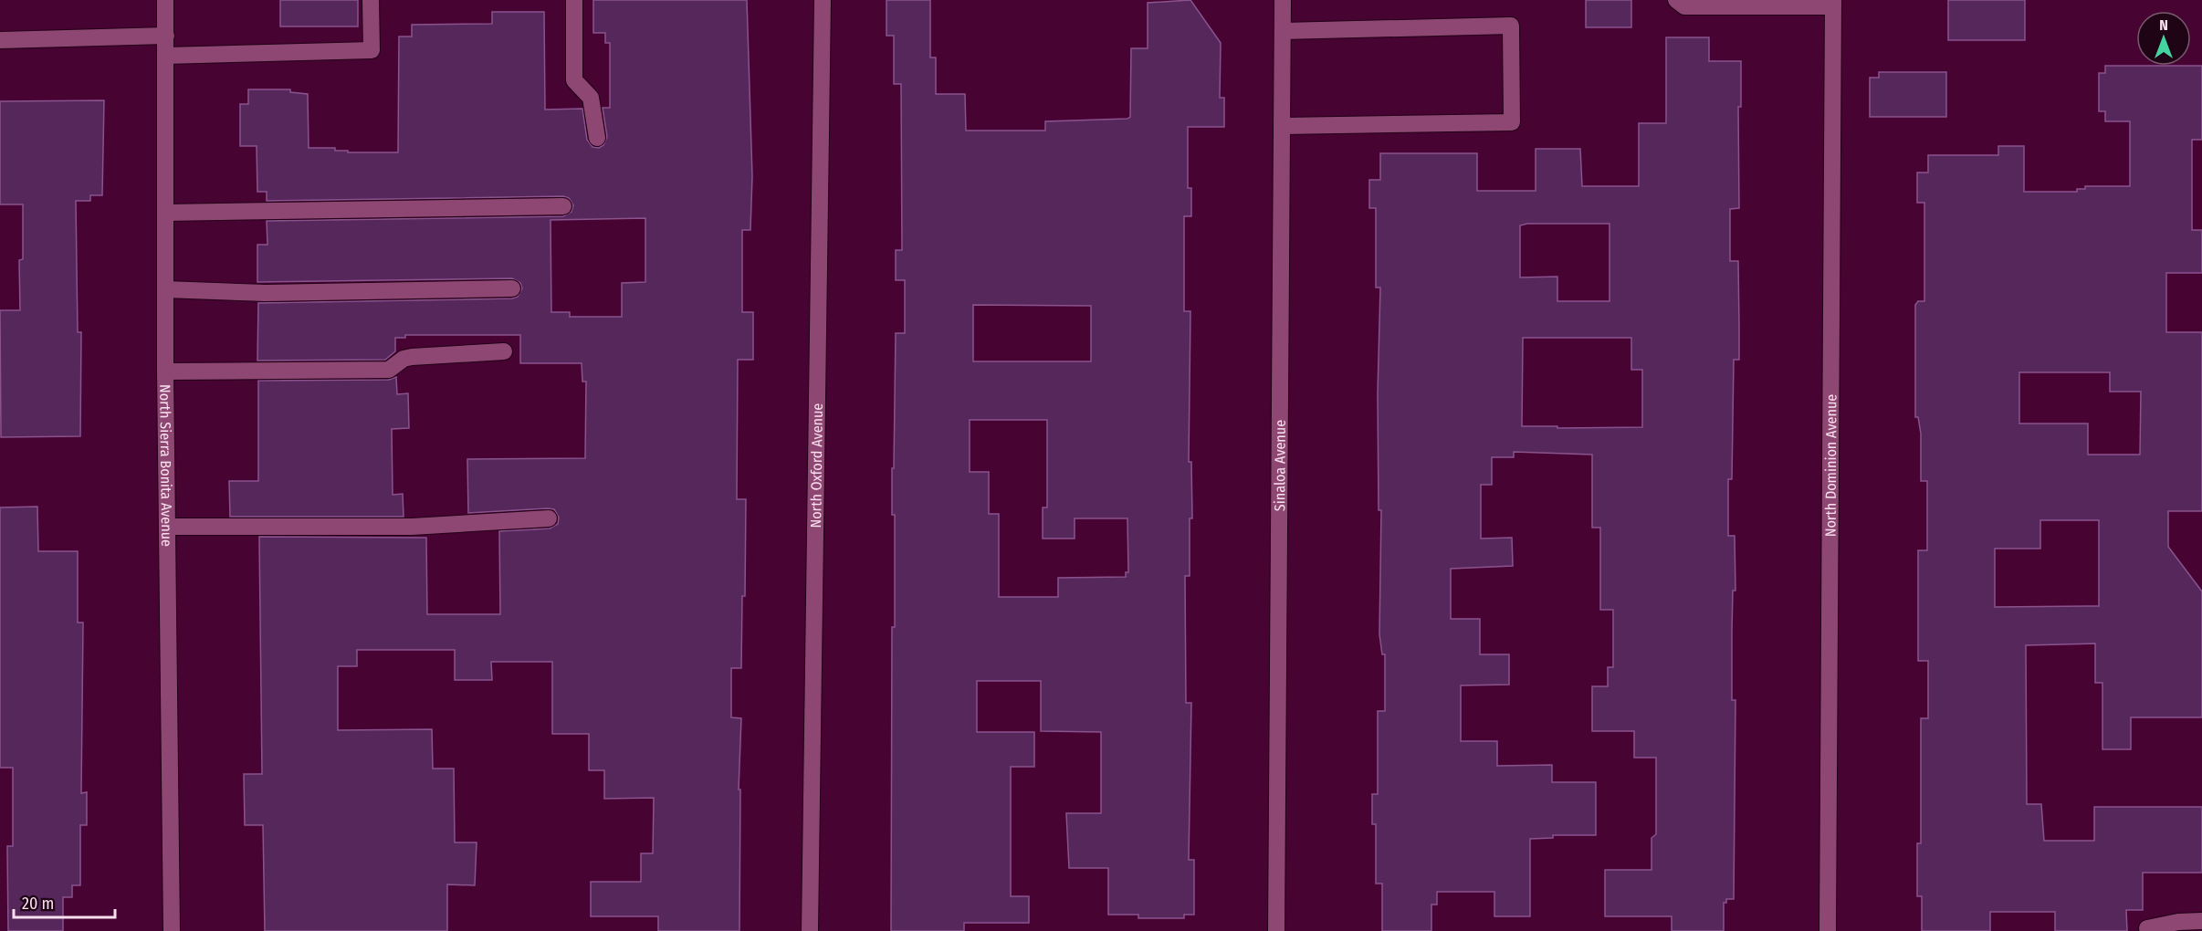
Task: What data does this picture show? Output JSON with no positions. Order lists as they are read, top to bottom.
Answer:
{
  "streets": {
    "street": [
      "North Sierra Bonita Avenue",
      "North Oxford Avenue",
      "Sinaloa Avenue",
      "North Dominion Avenue"
    ]
  },
  "scale_bar": "20 m",
  "north": "top"
}
